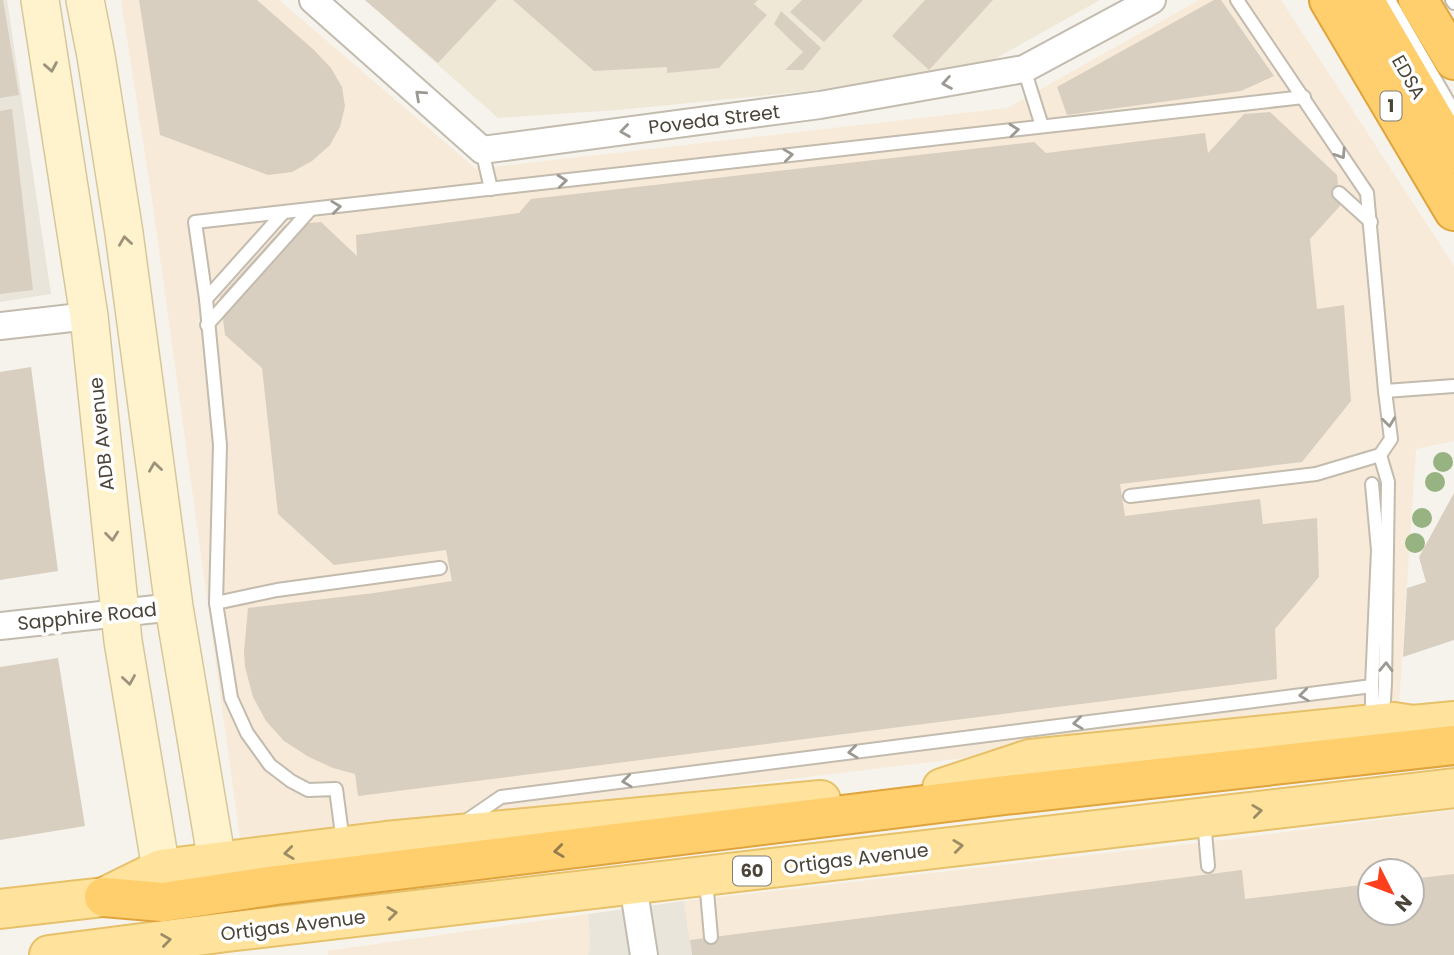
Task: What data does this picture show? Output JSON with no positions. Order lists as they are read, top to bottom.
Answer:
{
  "streets": {
    "highway": ["EDSA", "1"],
    "main road": ["Ortigas Avenue", "60"],
    "street": ["Poveda Street", "ADB Avenue", "Sapphire Road"]
  },
  "crossings": [
    ["ADB Avenue", "Sapphire Road"]
  ],
  "one_way": ["Poveda Street"],
  "north": "bottom right"
}
